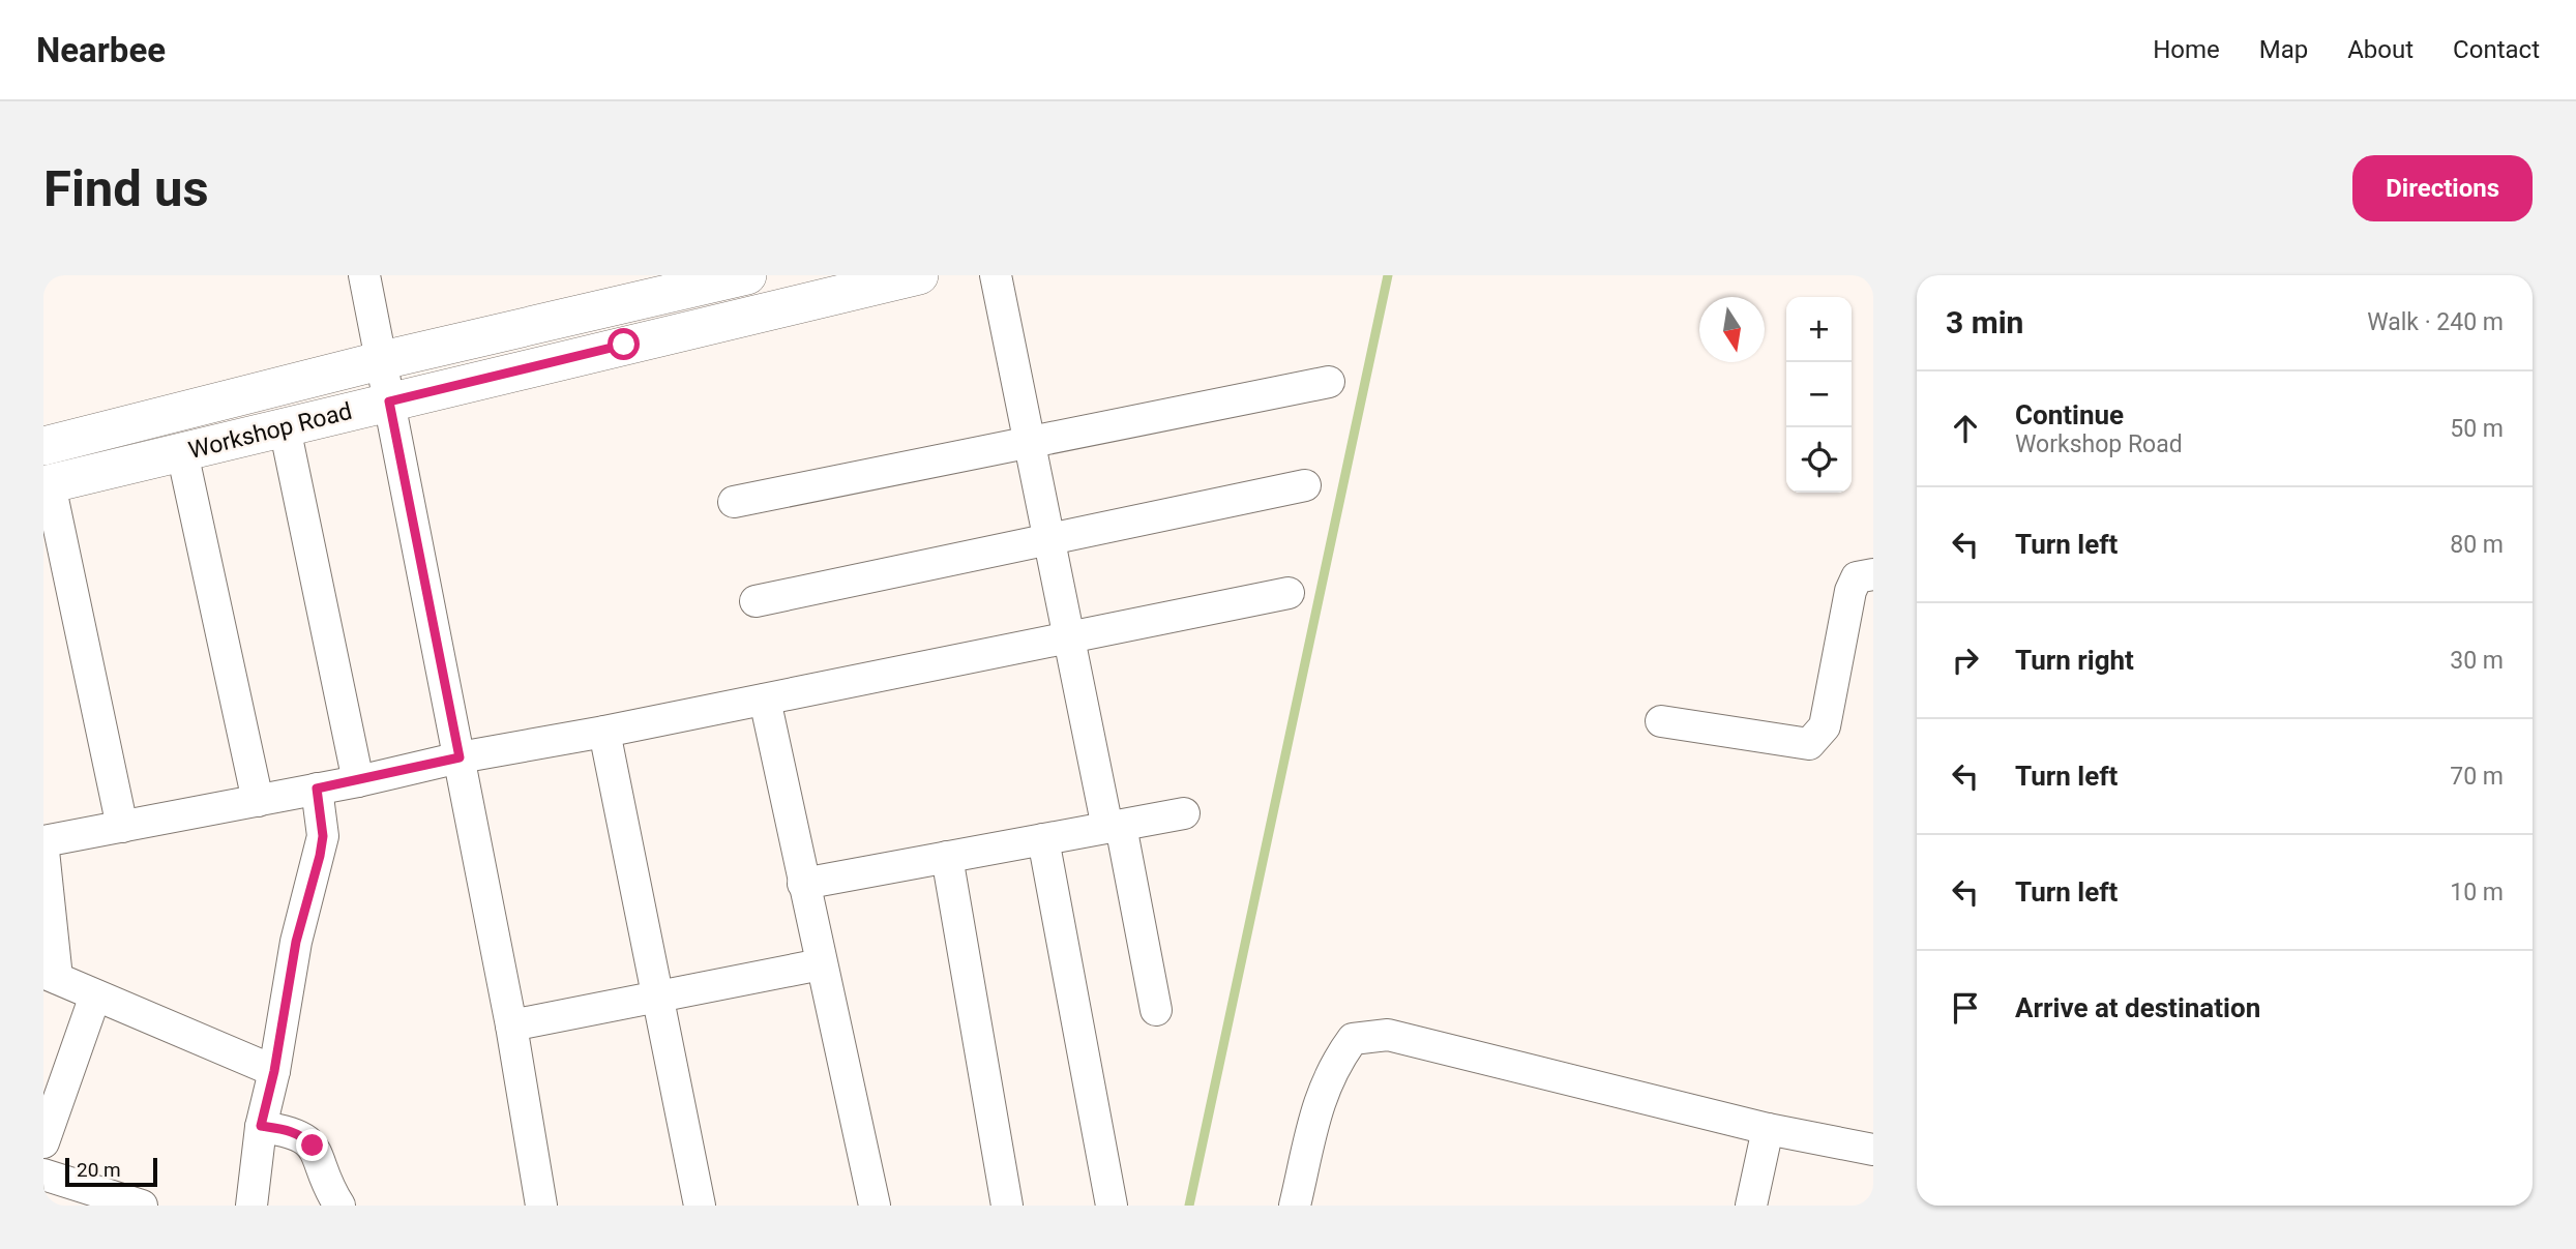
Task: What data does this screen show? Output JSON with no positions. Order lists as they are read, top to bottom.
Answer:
{
  "streets": {
    "main road": ["Workshop Road"]
  },
  "scale_bar": "20 m",
  "north": "bottom",
  "page": {
    "header": "Nearbee",
    "nav": [
      "Home",
      "Map",
      "About",
      "Contact"
    ],
    "buttons": "Directions",
    "title": "Find us",
    "heading": ["3 min", "Walk · 240 m"],
    "map_buttons": ["+", "−"],
    "list": [
      ["Continue", "Workshop Road", "50 m"],
      ["Turn left", "80 m"],
      ["Turn right", "30 m"],
      ["Turn left", "70 m"],
      ["Turn left", "10 m"],
      "Arrive at destination"
    ],
    "scale": "20 m"
  }
}
